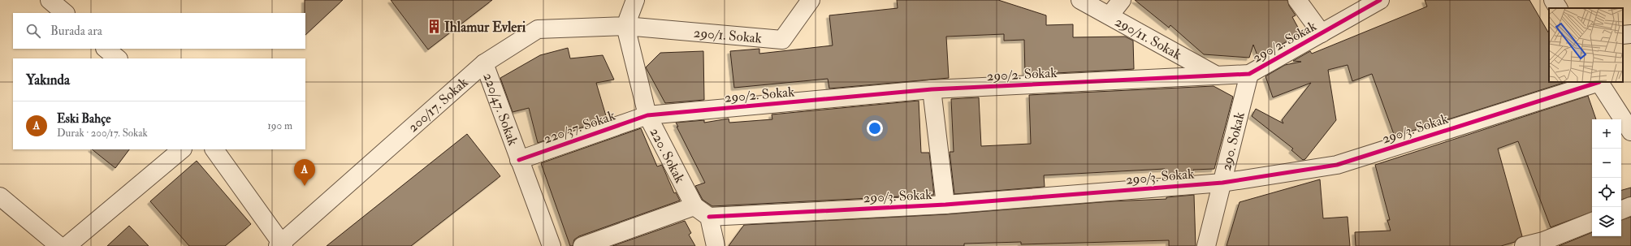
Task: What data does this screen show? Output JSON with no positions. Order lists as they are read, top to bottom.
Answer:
{
  "streets": {
    "street": [
      "290/1. Sokak",
      "290/11. Sokak",
      "290/2. Sokak",
      "200/17. Sokak",
      "220/47. Sokak",
      "220/37. Sokak",
      "290/3. Sokak",
      "290. Sokak",
      "220. Sokak"
    ]
  },
  "crossings": [
    ["290/1. Sokak", "200/17. Sokak"],
    ["290/1. Sokak", "220. Sokak"],
    ["290/11. Sokak", "290/2. Sokak"],
    ["290/2. Sokak", "220/37. Sokak"],
    ["290/2. Sokak", "290/3. Sokak"],
    ["290/2. Sokak", "290. Sokak"],
    ["290/2. Sokak", "220. Sokak"],
    ["200/17. Sokak", "220/47. Sokak"],
    ["200/17. Sokak", "220. Sokak"],
    ["220/47. Sokak", "220/37. Sokak"],
    ["220/37. Sokak", "220. Sokak"],
    ["290/3. Sokak", "290. Sokak"],
    ["290/3. Sokak", "220. Sokak"]
  ],
  "places": {
    "building": ["Ihlamur Evleri"]
  },
  "page": {
    "search": "Burada ara",
    "heading": "Yakında",
    "list": [
      {
        "mark": "A",
        "name": "Eski Bahçe",
        "note": "Durak · 200/17. Sokak",
        "value": "190 m"
      }
    ],
    "map_buttons": ["+", "−"],
    "pins": "A"
  }
}
